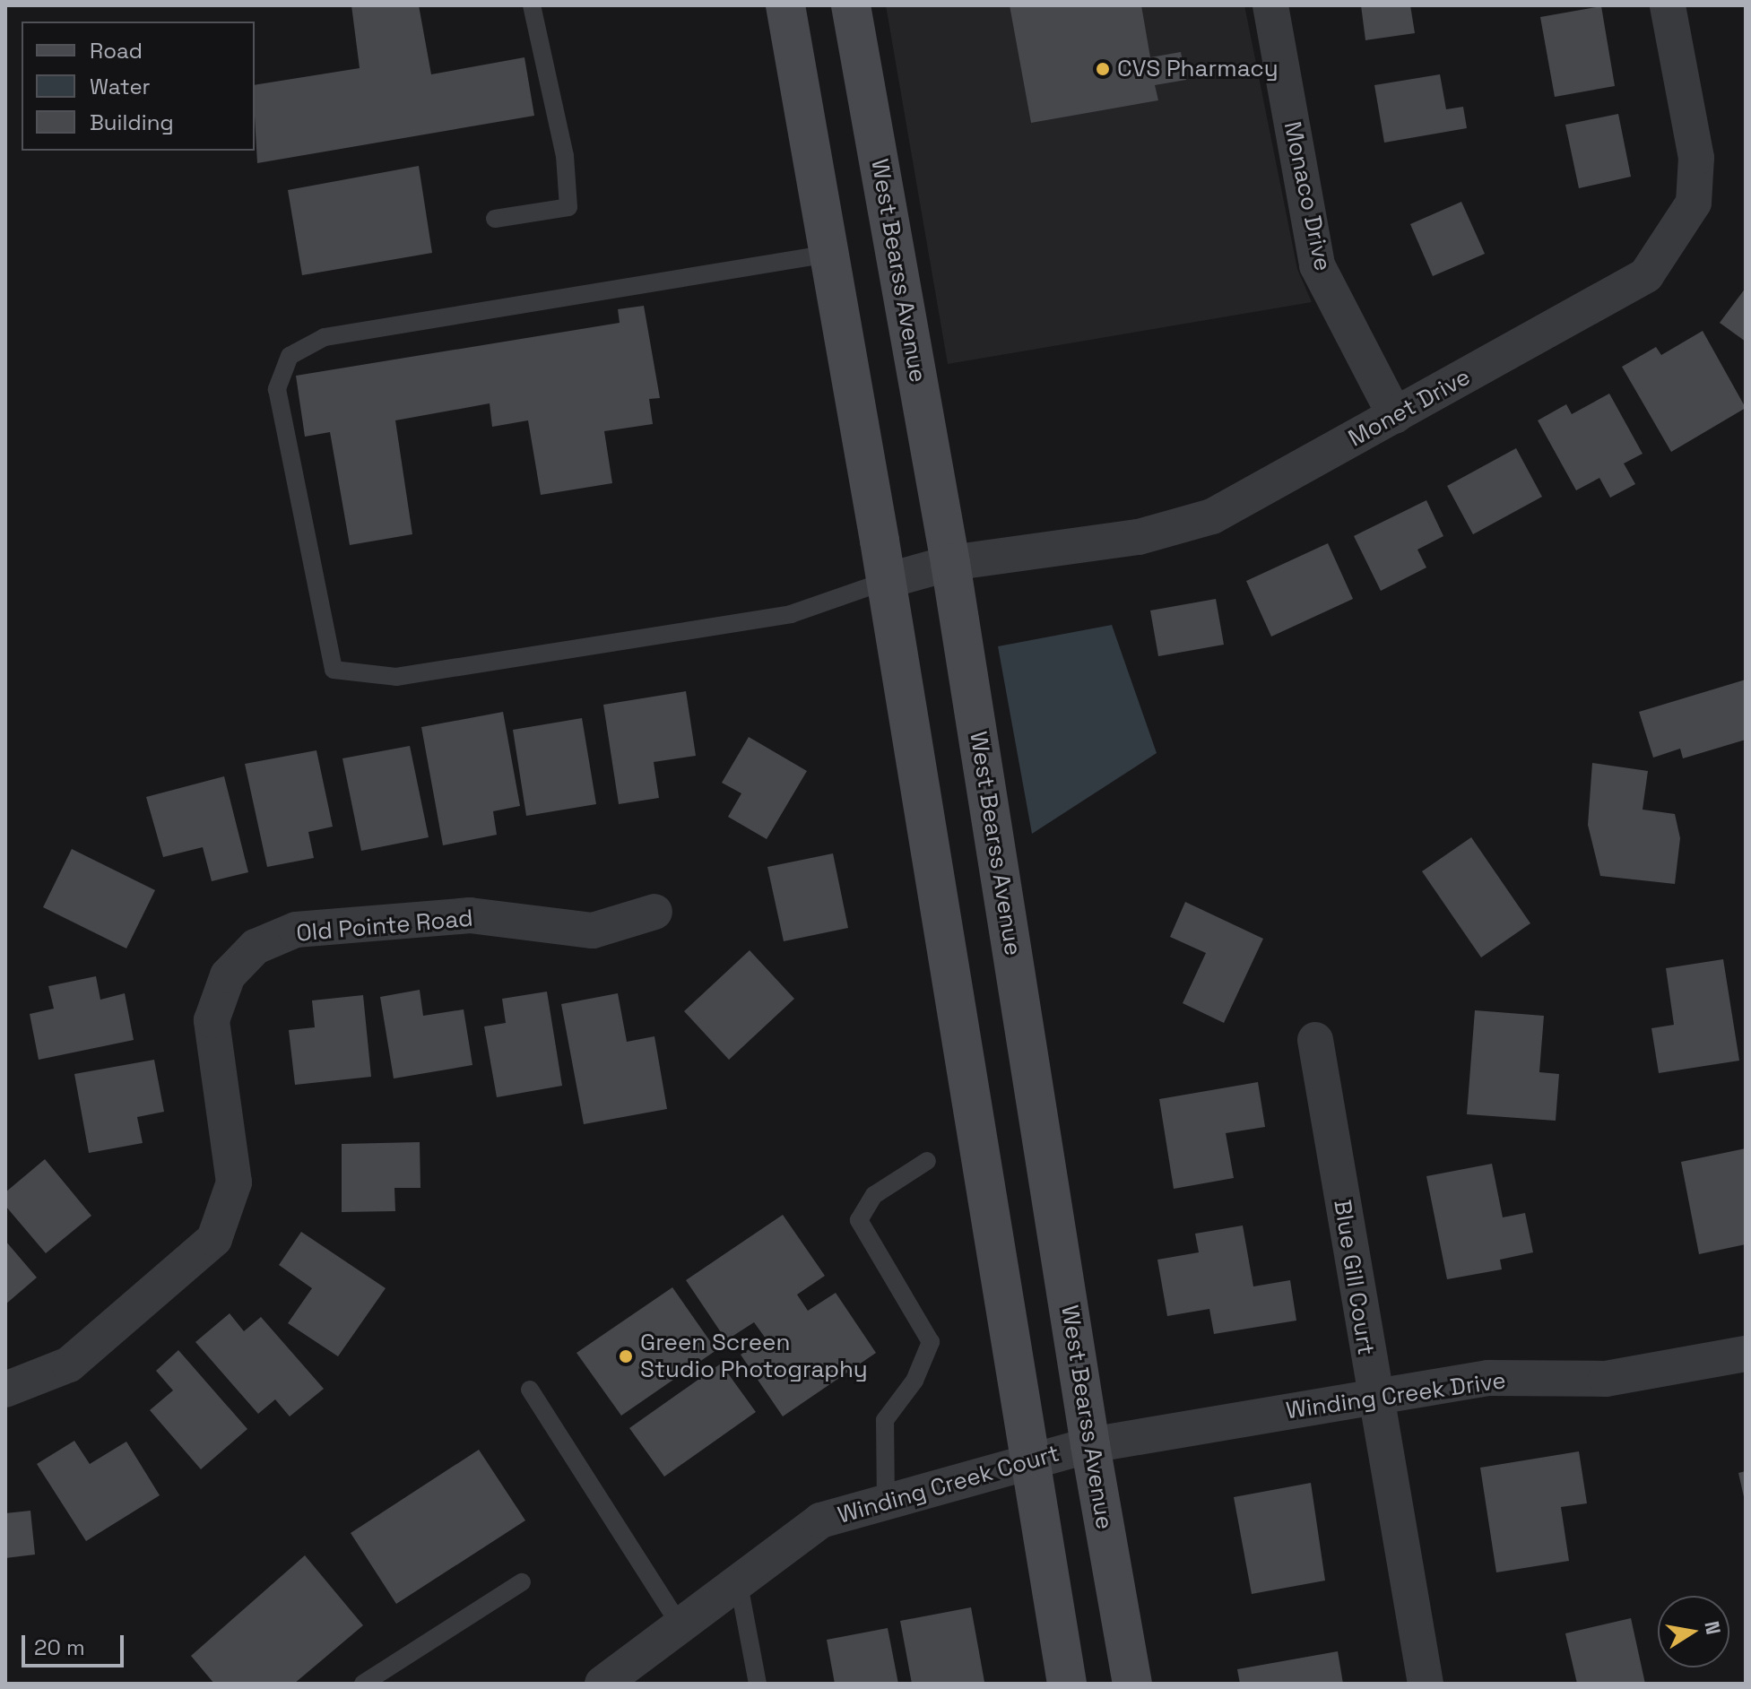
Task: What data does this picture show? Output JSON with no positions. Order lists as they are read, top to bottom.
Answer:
{
  "streets": {
    "main road": ["West Bearss Avenue"],
    "street": [
      "Monaco Drive",
      "Monet Drive",
      "Old Pointe Road",
      "Blue Gill Court",
      "Winding Creek Drive",
      "Winding Creek Court"
    ]
  },
  "crossings": [
    ["Monaco Drive", "Monet Drive"],
    ["West Bearss Avenue", "Monet Drive"],
    ["West Bearss Avenue", "Winding Creek Drive"],
    ["West Bearss Avenue", "Winding Creek Court"],
    ["Blue Gill Court", "Winding Creek Drive"],
    ["Winding Creek Drive", "Winding Creek Court"]
  ],
  "places": ["CVS Pharmacy", "Green Screen Studio Photography"],
  "legend": ["Road", "Water", "Building"],
  "scale_bar": "20 m",
  "north": "right"
}
